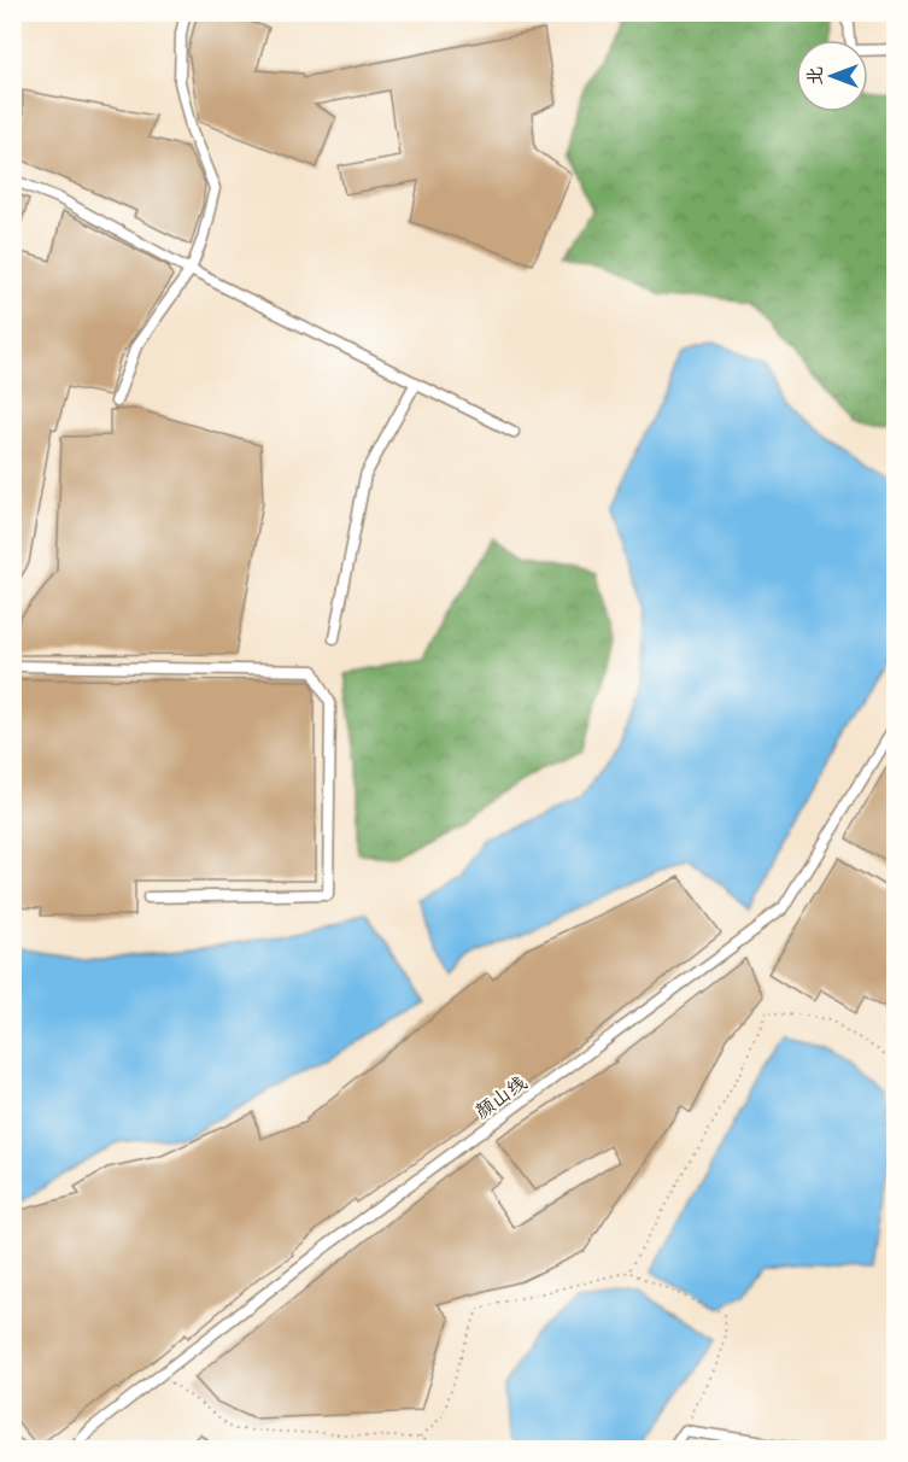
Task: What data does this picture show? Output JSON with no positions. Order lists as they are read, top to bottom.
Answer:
{
  "streets": {
    "street": ["颜山线"]
  },
  "north": "left"
}
